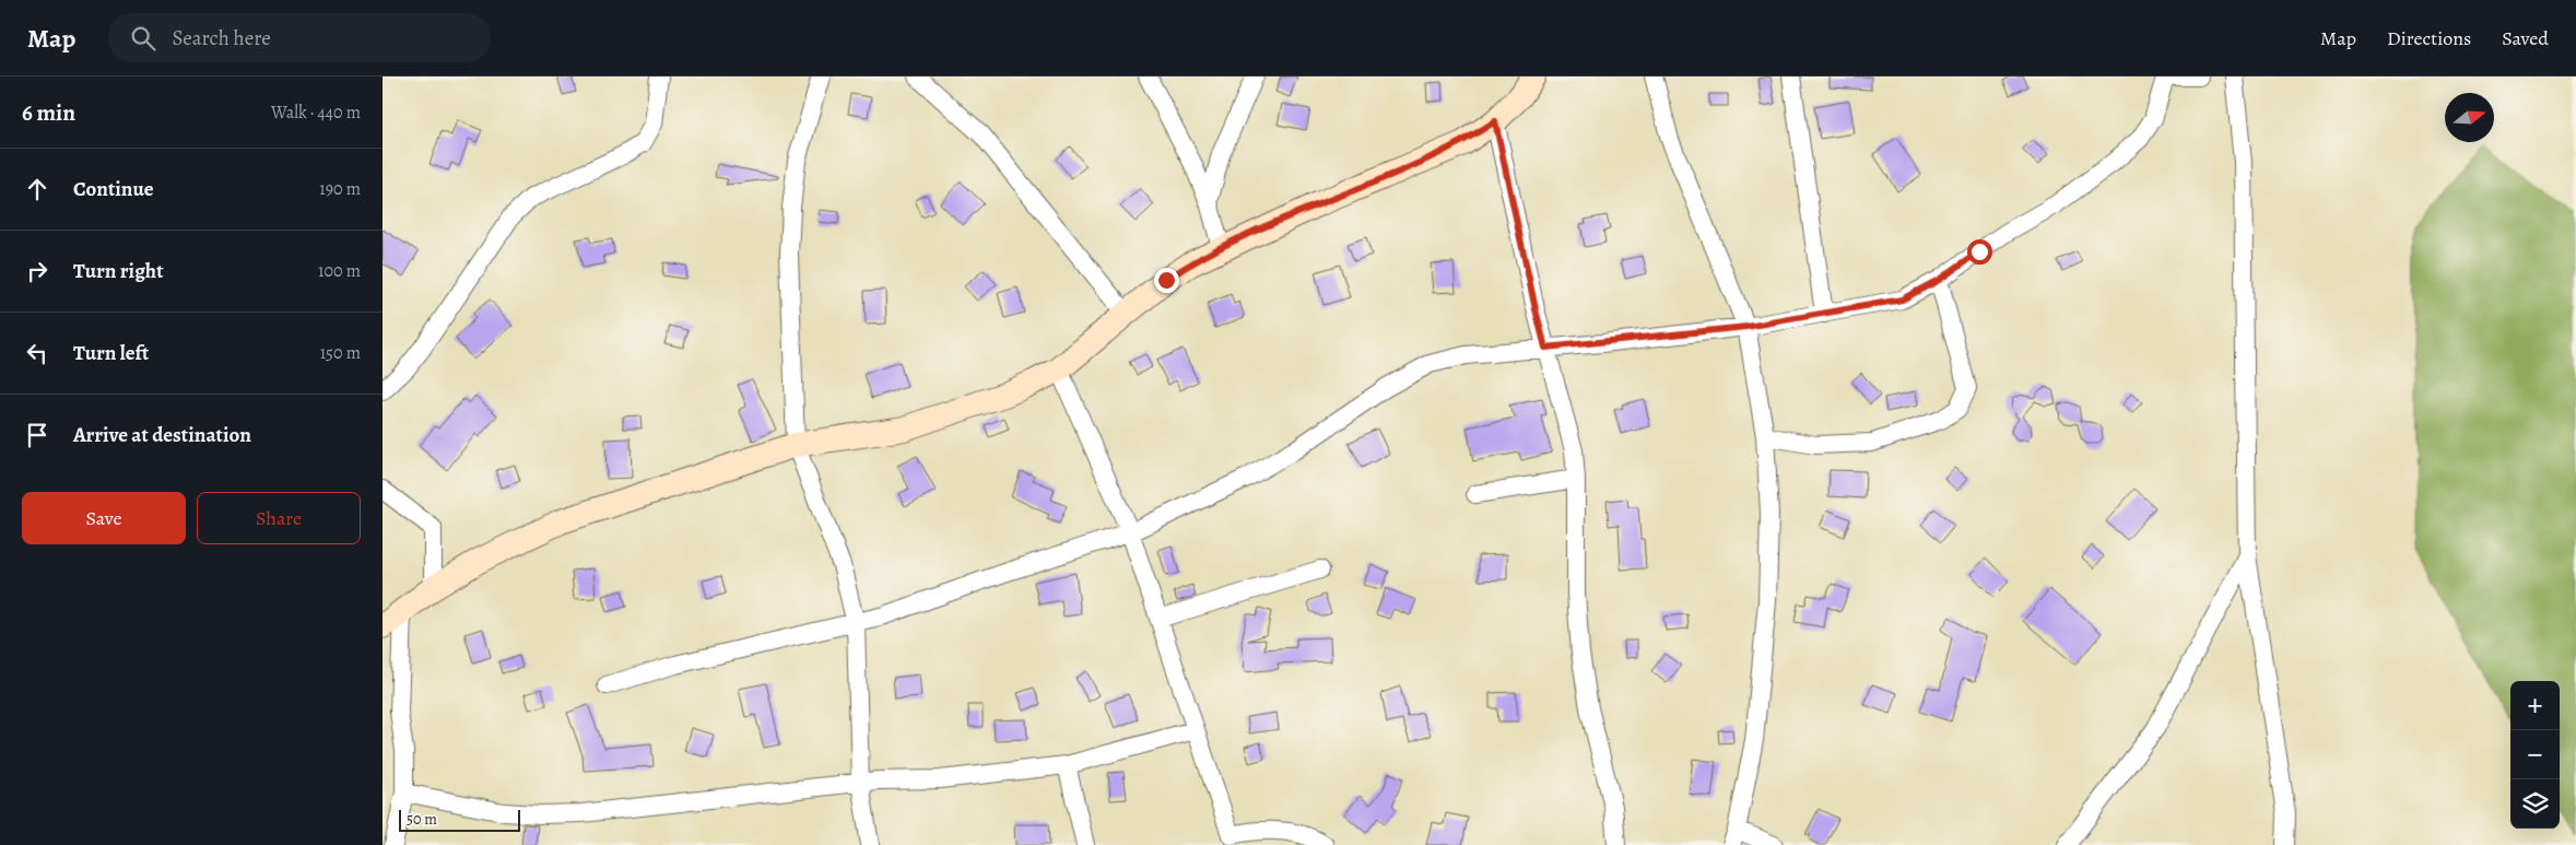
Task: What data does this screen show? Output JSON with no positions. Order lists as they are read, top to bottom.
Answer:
{
  "scale_bar": "50 m",
  "north": "right",
  "page": {
    "header": "Map",
    "search": "Search here",
    "nav": ["Map", "Directions", "Saved"],
    "heading": ["6 min", "Walk · 440 m"],
    "list": [
      ["Continue", "190 m"],
      ["Turn right", "100 m"],
      ["Turn left", "150 m"],
      "Arrive at destination"
    ],
    "buttons": ["Save", "Share"],
    "map_buttons": ["+", "−"],
    "scale": "50 m"
  }
}
